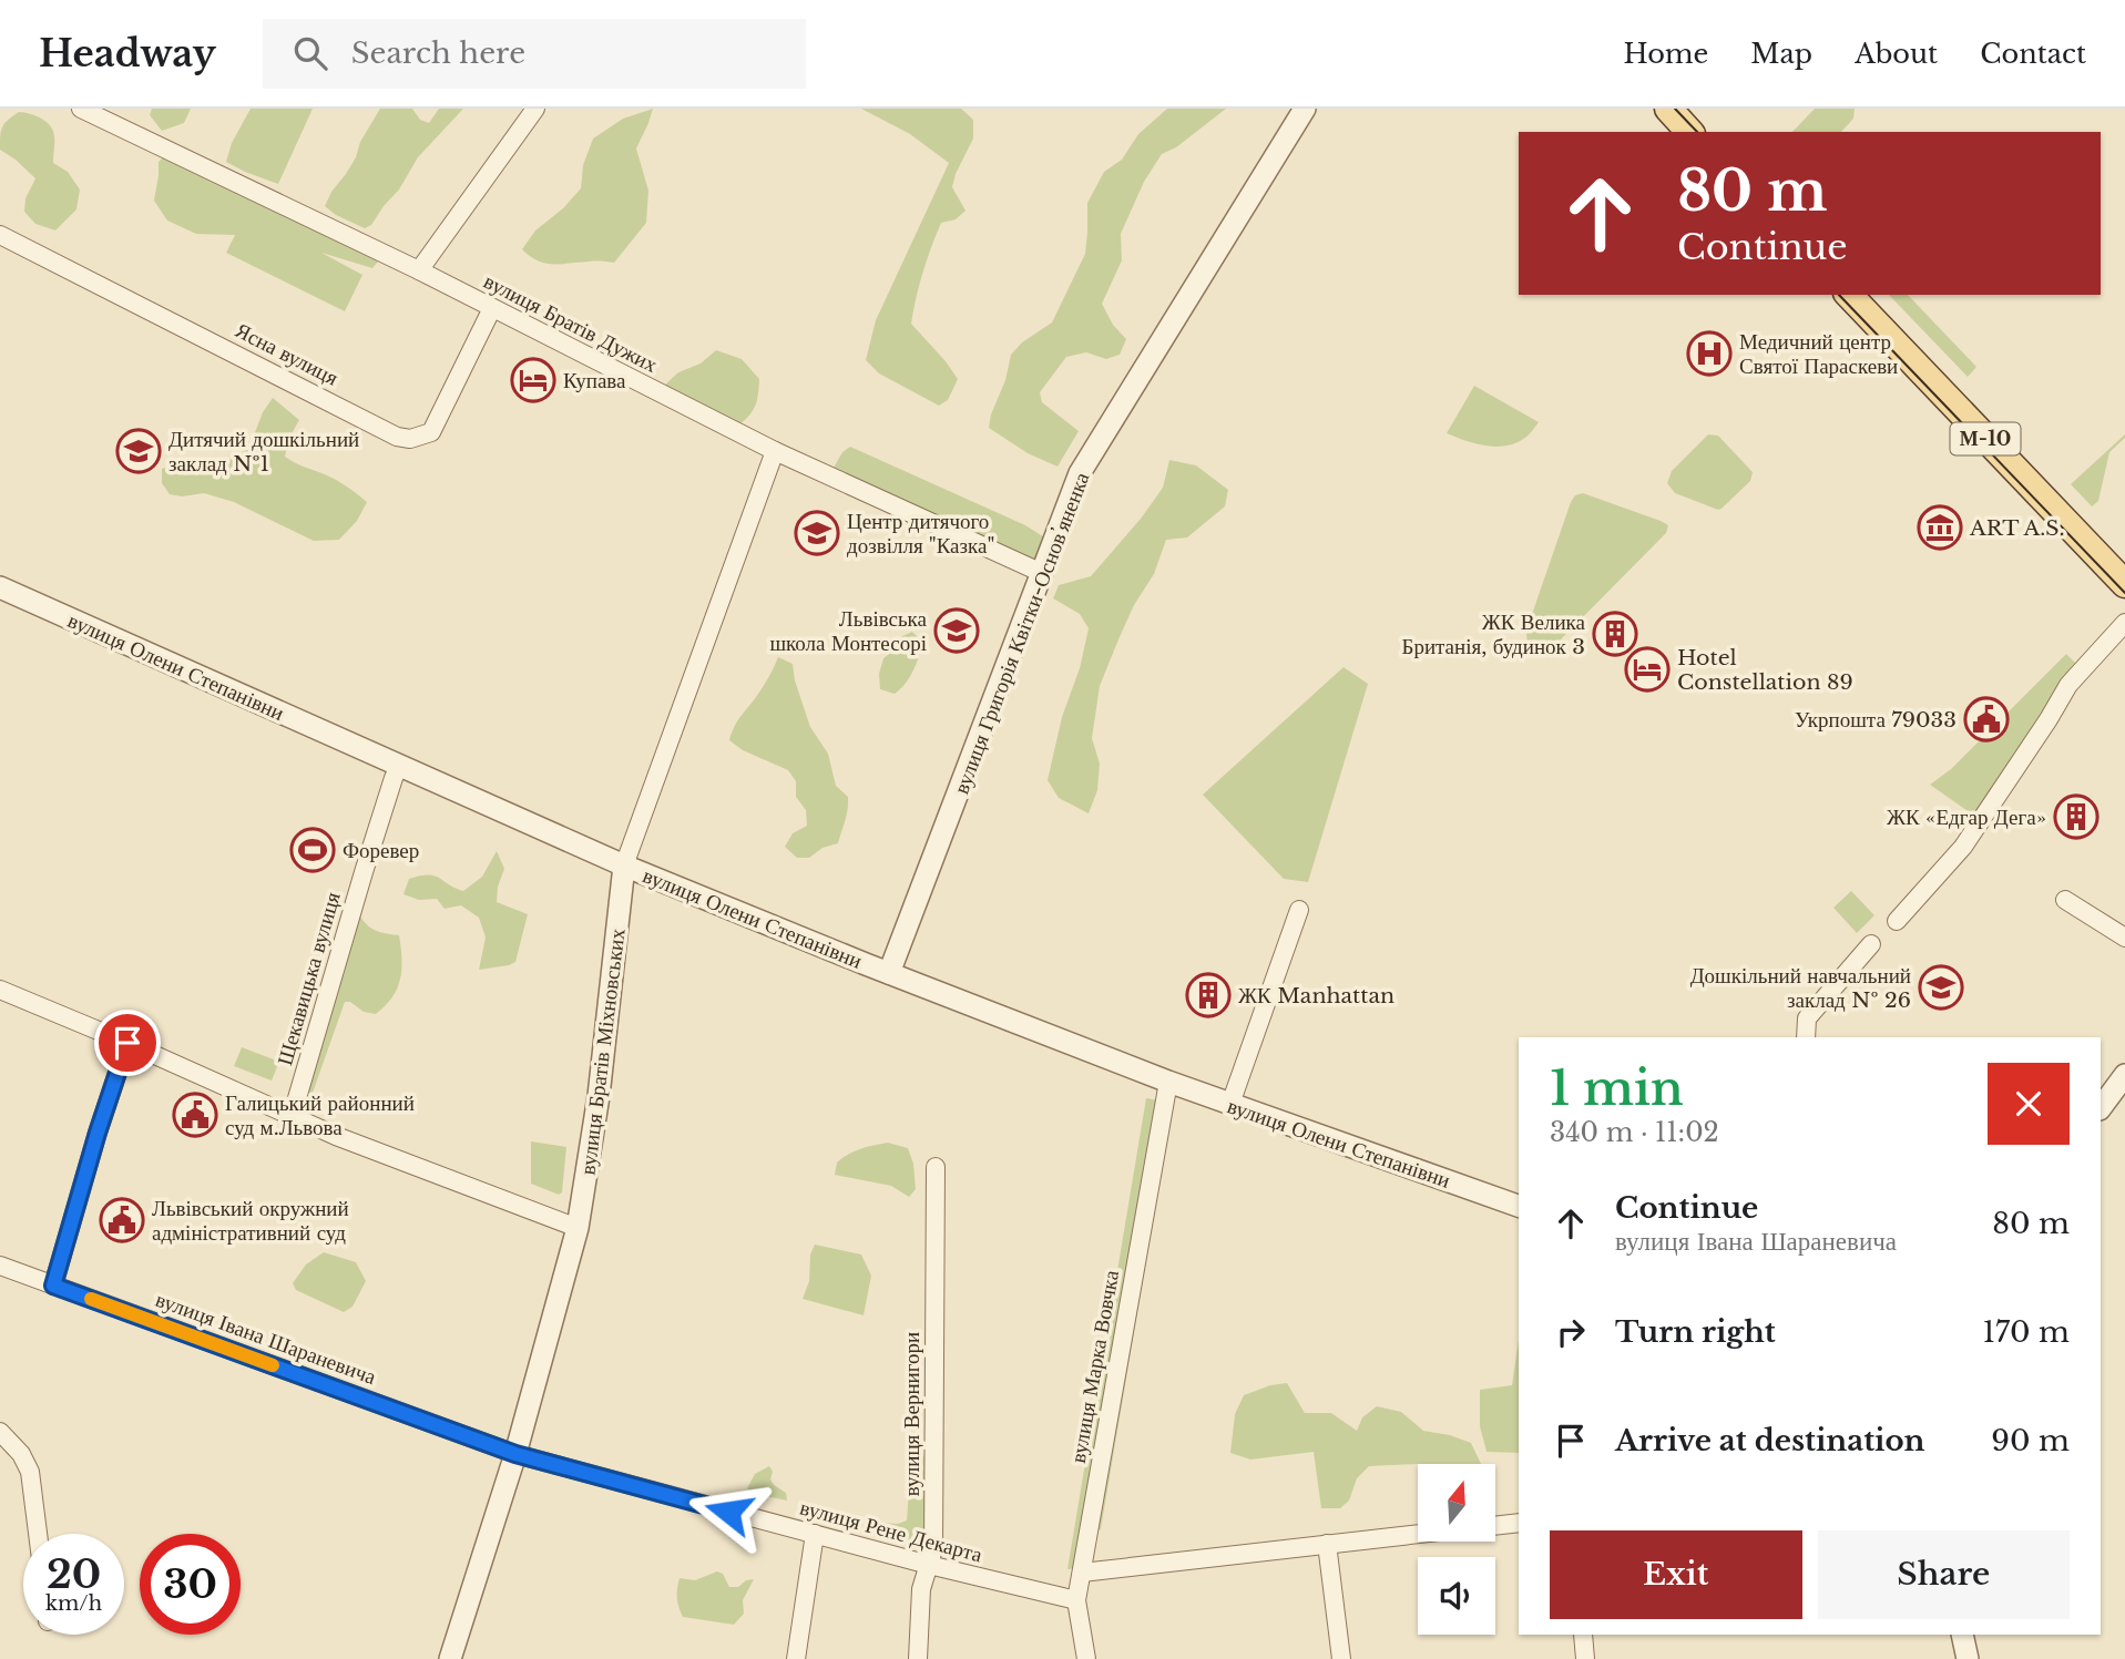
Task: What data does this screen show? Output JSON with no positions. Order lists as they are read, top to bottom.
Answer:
{
  "streets": {
    "main road": ["М-10"],
    "street": [
      "вулиця Братів Дужих",
      "Ясна вулиця",
      "вулиця Григорія Квітки-Основʼяненка",
      "вулиця Олени Степанівни",
      "Щекавицька вулиця",
      "вулиця Братів Міхновських",
      "вулиця Івана Шараневича",
      "вулиця Марка Вовчка",
      "вулиця Вернигори",
      "вулиця Рене Декарта"
    ]
  },
  "crossings": [
    ["вулиця Братів Дужих", "Ясна вулиця"],
    ["вулиця Братів Дужих", "вулиця Григорія Квітки-Основʼяненка"],
    ["вулиця Братів Дужих", "вулиця Братів Міхновських"],
    ["вулиця Григорія Квітки-Основʼяненка", "вулиця Олени Степанівни"],
    ["вулиця Олени Степанівни", "Щекавицька вулиця"],
    ["вулиця Олени Степанівни", "вулиця Братів Міхновських"],
    ["вулиця Олени Степанівни", "вулиця Марка Вовчка"],
    ["вулиця Братів Міхновських", "вулиця Івана Шараневича"],
    ["вулиця Братів Міхновських", "вулиця Рене Декарта"],
    ["вулиця Івана Шараневича", "вулиця Рене Декарта"],
    ["вулиця Марка Вовчка", "вулиця Рене Декарта"],
    ["вулиця Вернигори", "вулиця Рене Декарта"]
  ],
  "places": {
    "hospital": ["Медичний центр Святої Параскеви"],
    "hotel": ["Купава", "Hotel Constellation 89"],
    "school or university": [
      "Дитячий дошкільний заклад №1",
      "Центр дитячого дозвілля \"Казка\"",
      "Львівська школа Монтесорі",
      "Дошкільний навчальний заклад № 26"
    ],
    "museum": ["ART A.S."],
    "building": ["ЖК Велика Британія, будинок 3", "ЖК «Едгар Дега»", "ЖК Manhattan"],
    "public building": ["Укрпошта 79033", "Галицький районний суд м.Львова", "Львівський окружний адміністративний суд"],
    "sports": ["Форевер"]
  },
  "north": "top",
  "page": {
    "header": "Headway",
    "search": "Search here",
    "nav": [
      "Home",
      "Map",
      "About",
      "Contact"
    ],
    "turn": ["80 m", "Continue"],
    "heading": ["1 min", "340 m · 11:02"],
    "list": [
      {
        "name": "Continue",
        "note": "вулиця Івана Шараневича",
        "value": "80 m"
      },
      {
        "name": "Turn right",
        "value": "170 m"
      },
      {
        "name": "Arrive at destination",
        "value": "90 m"
      }
    ],
    "buttons": ["Exit", "Share"],
    "speed": "20 km/h",
    "limit": "30"
  }
}
